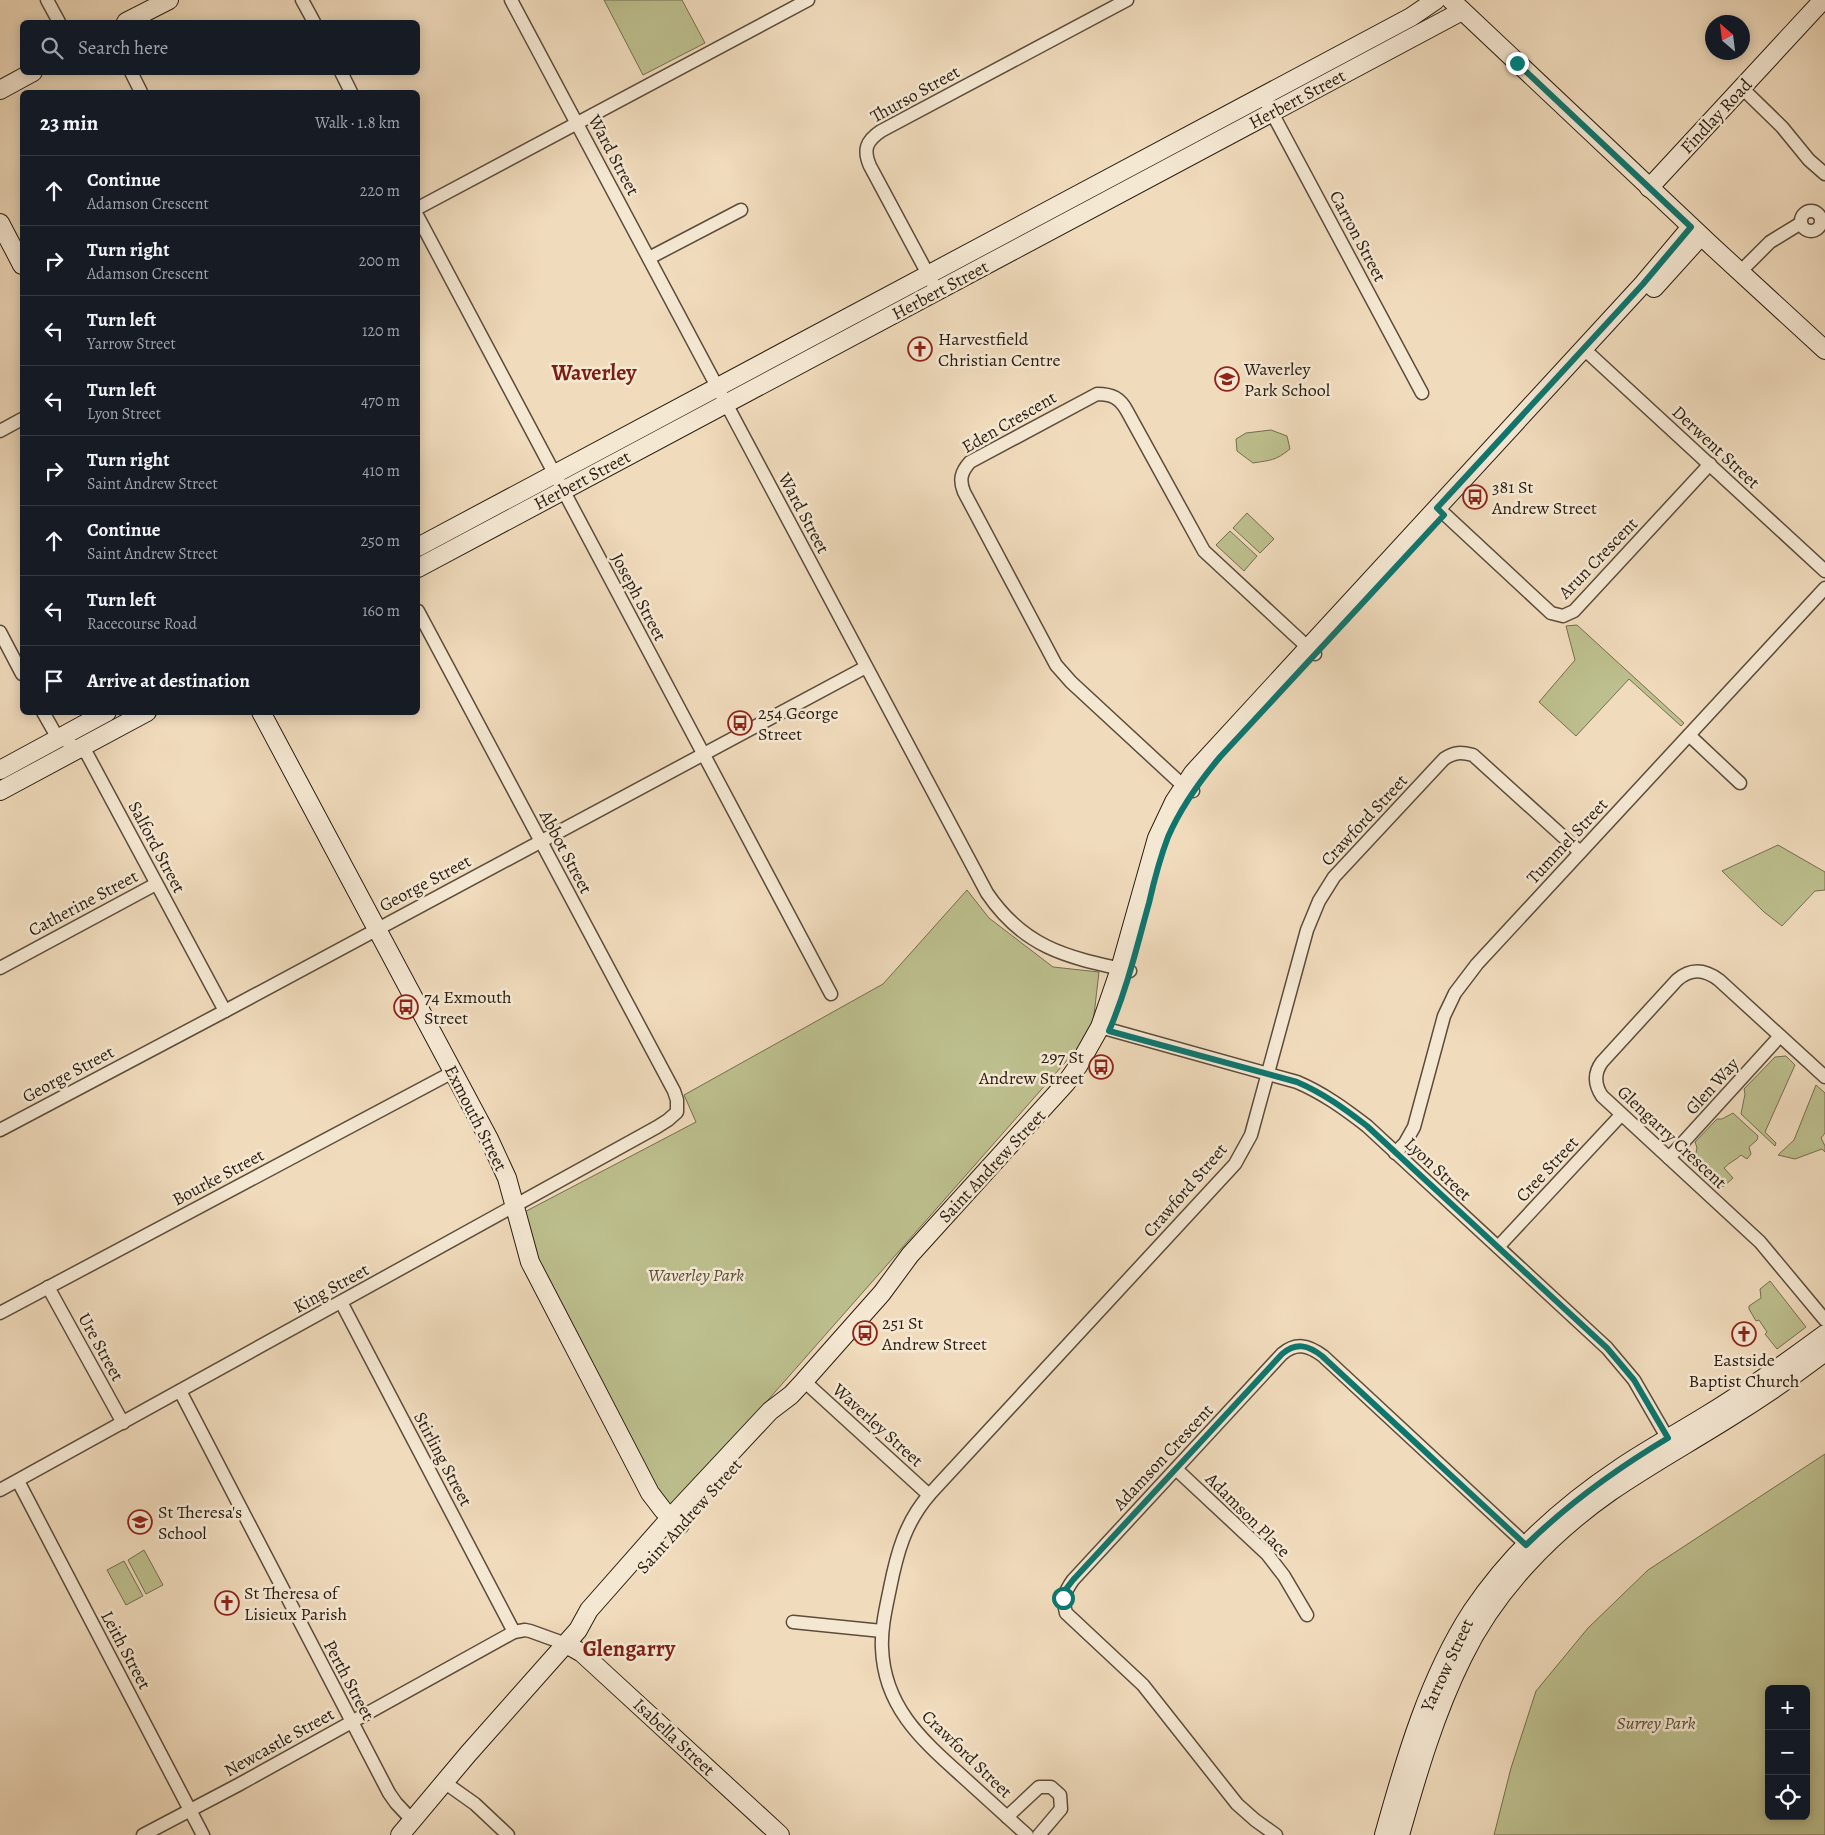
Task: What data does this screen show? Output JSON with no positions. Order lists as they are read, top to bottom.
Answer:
{
  "streets": {
    "street": [
      "Thurso Street",
      "Herbert Street",
      "Findlay Road",
      "Ward Street",
      "Carron Street",
      "Eden Crescent",
      "Derwent Street",
      "Arun Crescent",
      "Joseph Street",
      "Crawford Street",
      "Tummel Street",
      "Salford Street",
      "Abbot Street",
      "George Street",
      "Catherine Street",
      "Glen Way",
      "Exmouth Street",
      "Glengarry Crescent",
      "Saint Andrew Street",
      "Lyon Street",
      "Cree Street",
      "Bourke Street",
      "King Street",
      "Ure Street",
      "Waverley Street",
      "Adamson Crescent",
      "Stirling Street",
      "Adamson Place",
      "Leith Street",
      "Yarrow Street",
      "Perth Street",
      "Isabella Street",
      "Newcastle Street"
    ]
  },
  "crossings": [
    ["Thurso Street", "Herbert Street"],
    ["Herbert Street", "Ward Street"],
    ["Herbert Street", "Carron Street"],
    ["Herbert Street", "Joseph Street"],
    ["Ward Street", "George Street"],
    ["Ward Street", "Saint Andrew Street"],
    ["Eden Crescent", "Saint Andrew Street"],
    ["Derwent Street", "Arun Crescent"],
    ["Derwent Street", "Saint Andrew Street"],
    ["Arun Crescent", "Saint Andrew Street"],
    ["Joseph Street", "George Street"],
    ["Crawford Street", "Tummel Street"],
    ["Crawford Street", "Lyon Street"],
    ["Crawford Street", "Waverley Street"],
    ["Tummel Street", "Lyon Street"],
    ["Salford Street", "George Street"],
    ["Salford Street", "Catherine Street"],
    ["Abbot Street", "George Street"],
    ["Abbot Street", "King Street"],
    ["George Street", "Exmouth Street"],
    ["Glen Way", "Glengarry Crescent"],
    ["Exmouth Street", "Saint Andrew Street"],
    ["Exmouth Street", "Bourke Street"],
    ["Exmouth Street", "King Street"],
    ["Glengarry Crescent", "Cree Street"],
    ["Saint Andrew Street", "Lyon Street"],
    ["Saint Andrew Street", "Waverley Street"],
    ["Saint Andrew Street", "Perth Street"],
    ["Saint Andrew Street", "Isabella Street"],
    ["Lyon Street", "Cree Street"],
    ["Lyon Street", "Yarrow Street"],
    ["Bourke Street", "Ure Street"],
    ["King Street", "Ure Street"],
    ["King Street", "Stirling Street"],
    ["King Street", "Leith Street"],
    ["King Street", "Perth Street"],
    ["Adamson Crescent", "Adamson Place"],
    ["Adamson Crescent", "Yarrow Street"],
    ["Stirling Street", "Newcastle Street"],
    ["Leith Street", "Newcastle Street"],
    ["Perth Street", "Newcastle Street"]
  ],
  "districts": ["Waverley", "Glengarry"],
  "parks": ["Waverley Park", "Surrey Park"],
  "places": {
    "church": ["Harvestfield Christian Centre", "Eastside Baptist Church", "St Theresa of Lisieux Parish"],
    "school or university": ["Waverley Park School", "St Theresa's School"],
    "bus stop": [
      "381 St Andrew Street",
      "254 George Street",
      "74 Exmouth Street",
      "297 St Andrew Street",
      "251 St Andrew Street"
    ]
  },
  "north": "top left",
  "page": {
    "search": "Search here",
    "heading": ["23 min", "Walk · 1.8 km"],
    "list": [
      ["Continue", "Adamson Crescent", "220 m"],
      ["Turn right", "Adamson Crescent", "200 m"],
      ["Turn left", "Yarrow Street", "120 m"],
      ["Turn left", "Lyon Street", "470 m"],
      ["Turn right", "Saint Andrew Street", "410 m"],
      ["Continue", "Saint Andrew Street", "250 m"],
      ["Turn left", "Racecourse Road", "160 m"],
      "Arrive at destination"
    ],
    "map_buttons": ["+", "−"]
  }
}
